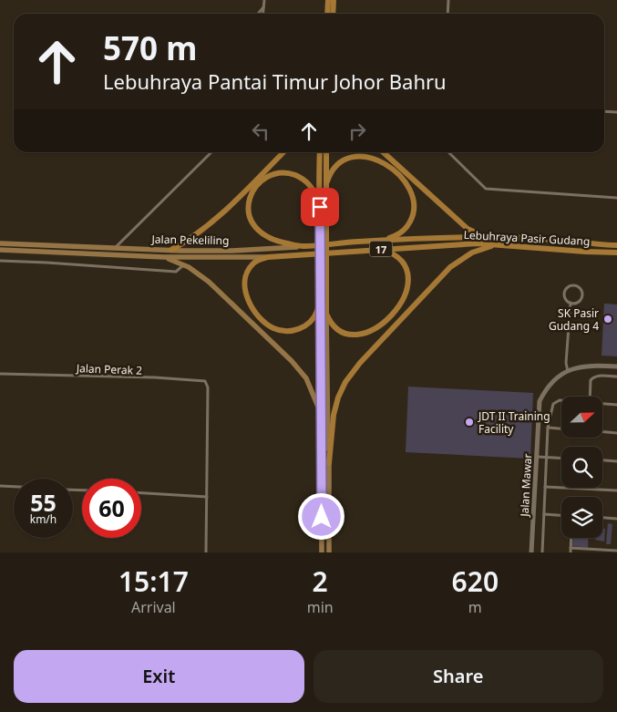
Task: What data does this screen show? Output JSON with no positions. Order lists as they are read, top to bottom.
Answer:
{
  "streets": {
    "highway": ["Lebuhraya Pasir Gudang", "Jalan Pekeliling", "17"],
    "street": ["Jalan Perak 2", "Jalan Mawar"]
  },
  "crossings": [
    ["Lebuhraya Pasir Gudang", "Jalan Pekeliling"]
  ],
  "places": ["SK Pasir Gudang 4", "JDT II Training Facility"],
  "north": "right",
  "page": {
    "turn": ["570 m", "Lebuhraya Pantai Timur Johor Bahru"],
    "speed": "55 km/h",
    "limit": "60",
    "eta": [
      "15:17",
      "Arrival",
      "2",
      "min",
      "620",
      "m"
    ],
    "buttons": ["Exit", "Share"]
  }
}
